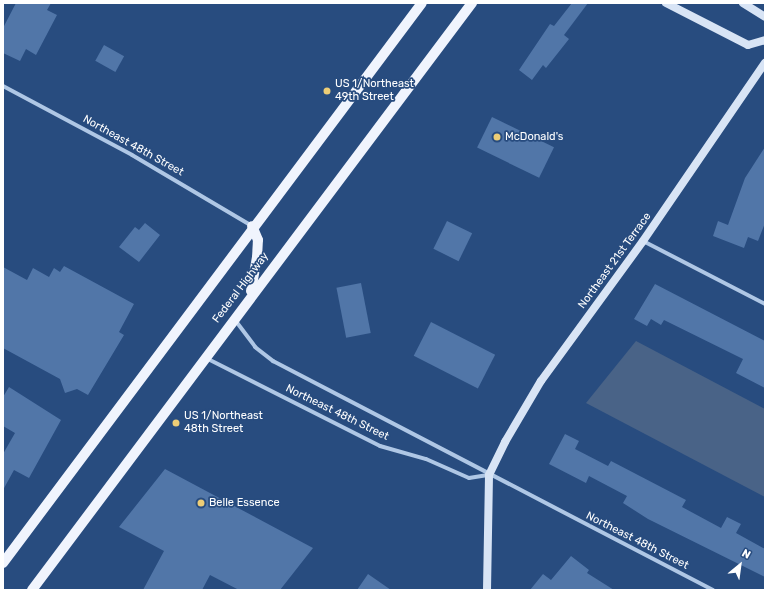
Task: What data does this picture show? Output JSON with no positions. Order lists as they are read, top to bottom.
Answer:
{
  "streets": {
    "main road": ["Federal Highway"],
    "street": ["Northeast 48th Street", "Northeast 21st Terrace"]
  },
  "crossings": [
    ["Northeast 48th Street", "Northeast 21st Terrace"],
    ["Northeast 48th Street", "Federal Highway"]
  ],
  "places": [
    "US 1/Northeast 49th Street",
    "McDonald's",
    "US 1/Northeast 48th Street",
    "Belle Essence"
  ],
  "north": "top right"
}
